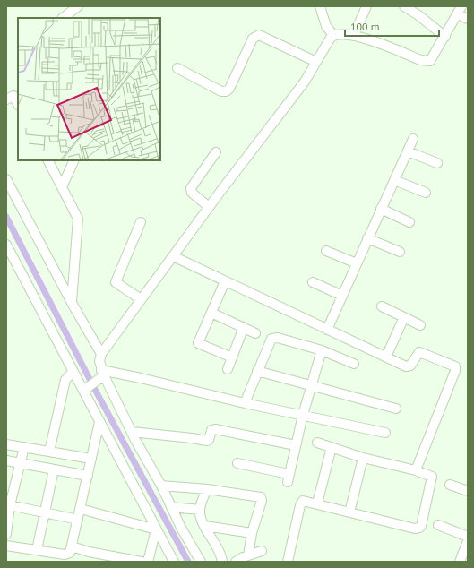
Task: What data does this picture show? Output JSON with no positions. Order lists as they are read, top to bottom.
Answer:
{
  "scale_bar": "100 m"
}
